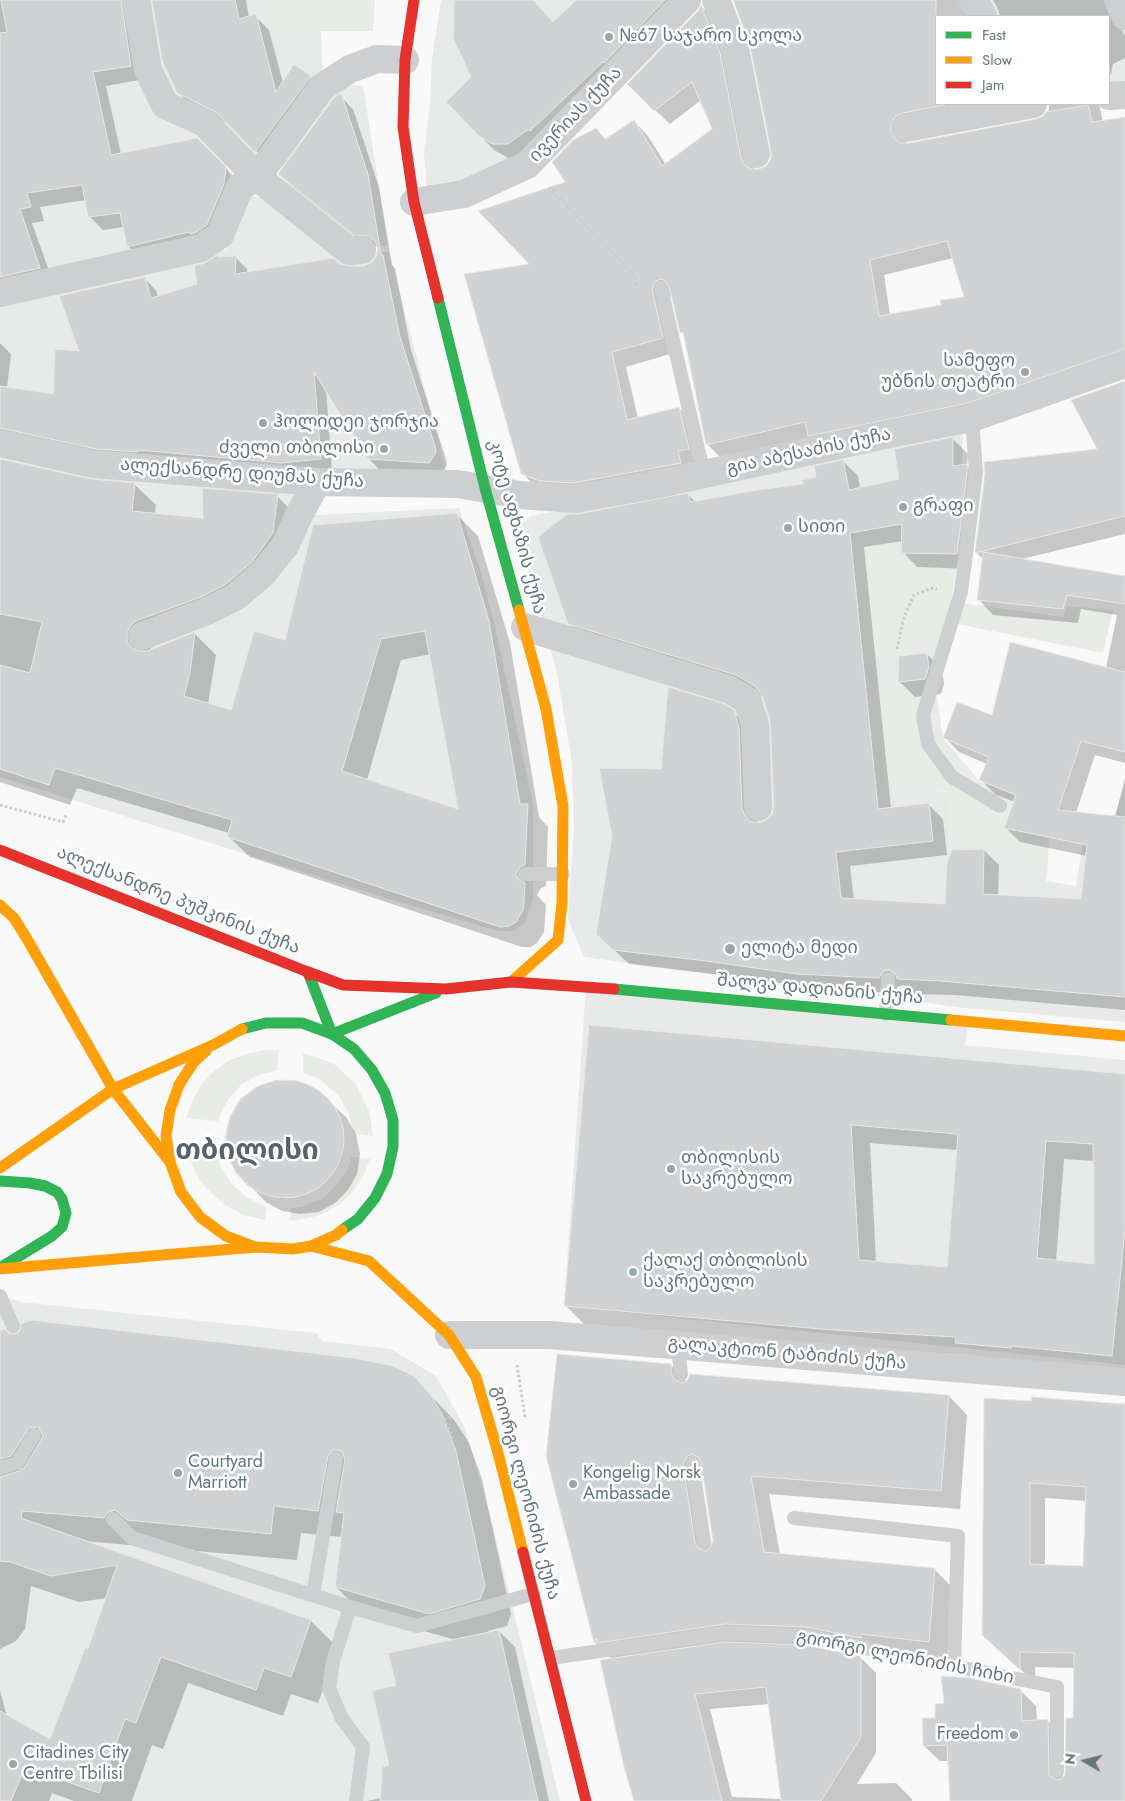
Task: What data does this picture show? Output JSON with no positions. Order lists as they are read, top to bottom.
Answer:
{
  "streets": {
    "main road": [
      "კოტე აფხაზის ქუჩა",
      "ალექსანდრე პუშკინის ქუჩა",
      "შალვა დადიანის ქუჩა",
      "გიორგი ლეონიძის ქუჩა"
    ],
    "street": [
      "ივერიას ქუჩა",
      "გია აბესაძის ქუჩა",
      "ალექსანდრე დიუმას ქუჩა",
      "გალაკტიონ ტაბიძის ქუჩა"
    ],
    "lane": ["გიორგი ლეონიძის ჩიხი"]
  },
  "crossings": [
    ["ივერიას ქუჩა", "კოტე აფხაზის ქუჩა"],
    ["გია აბესაძის ქუჩა", "ალექსანდრე დიუმას ქუჩა"],
    ["გია აბესაძის ქუჩა", "კოტე აფხაზის ქუჩა"],
    ["ალექსანდრე დიუმას ქუჩა", "კოტე აფხაზის ქუჩა"],
    ["კოტე აფხაზის ქუჩა", "შალვა დადიანის ქუჩა"],
    ["გალაკტიონ ტაბიძის ქუჩა", "გიორგი ლეონიძის ქუჩა"],
    ["გიორგი ლეონიძის ქუჩა", "გიორგი ლეონიძის ჩიხი"]
  ],
  "districts": ["თბილისი"],
  "places": [
    "№67 საჯარო სკოლა",
    "სამეფო უბნის თეატრი",
    "ჰოლიდეი ჯორჯია",
    "ძველი თბილისი",
    "გრაფი",
    "სითი",
    "ელიტა მედი",
    "თბილისის საკრებულო",
    "ქალაქ თბილისის საკრებულო",
    "Courtyard Marriott",
    "Kongelig Norsk Ambassade",
    "Freedom",
    "Citadines City Centre Tbilisi"
  ],
  "legend": ["Fast", "Slow", "Jam"],
  "north": "left"
}
